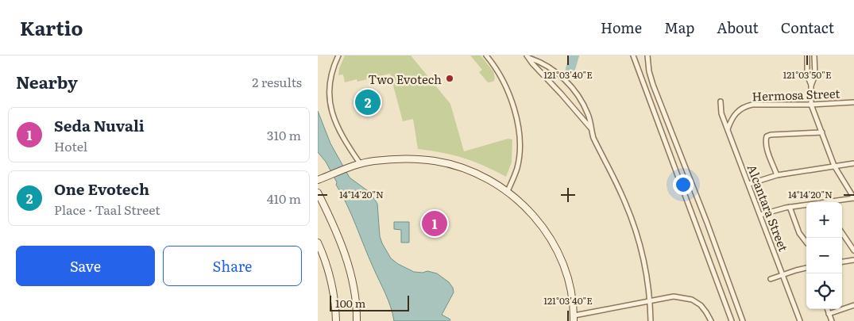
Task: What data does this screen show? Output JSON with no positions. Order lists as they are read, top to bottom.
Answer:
{
  "streets": {
    "street": ["Hermosa Street", "Alcantara Street"]
  },
  "crossings": [
    ["Hermosa Street", "Alcantara Street"]
  ],
  "places": ["Two Evotech"],
  "scale_bar": "100 m",
  "page": {
    "header": "Kartio",
    "nav": [
      "Home",
      "Map",
      "About",
      "Contact"
    ],
    "heading": ["Nearby", "2 results"],
    "pins": ["2", "1"],
    "list": [
      {
        "mark": "1",
        "name": "Seda Nuvali",
        "note": "Hotel",
        "value": "310 m"
      },
      {
        "mark": "2",
        "name": "One Evotech",
        "note": "Place · Taal Street",
        "value": "410 m"
      }
    ],
    "map_buttons": ["+", "−"],
    "buttons": ["Save", "Share"],
    "scale": "100 m"
  },
  "coordinates": ["121°03'40\"E", "121°03'50\"E", "14°14'20\"N"]
}
